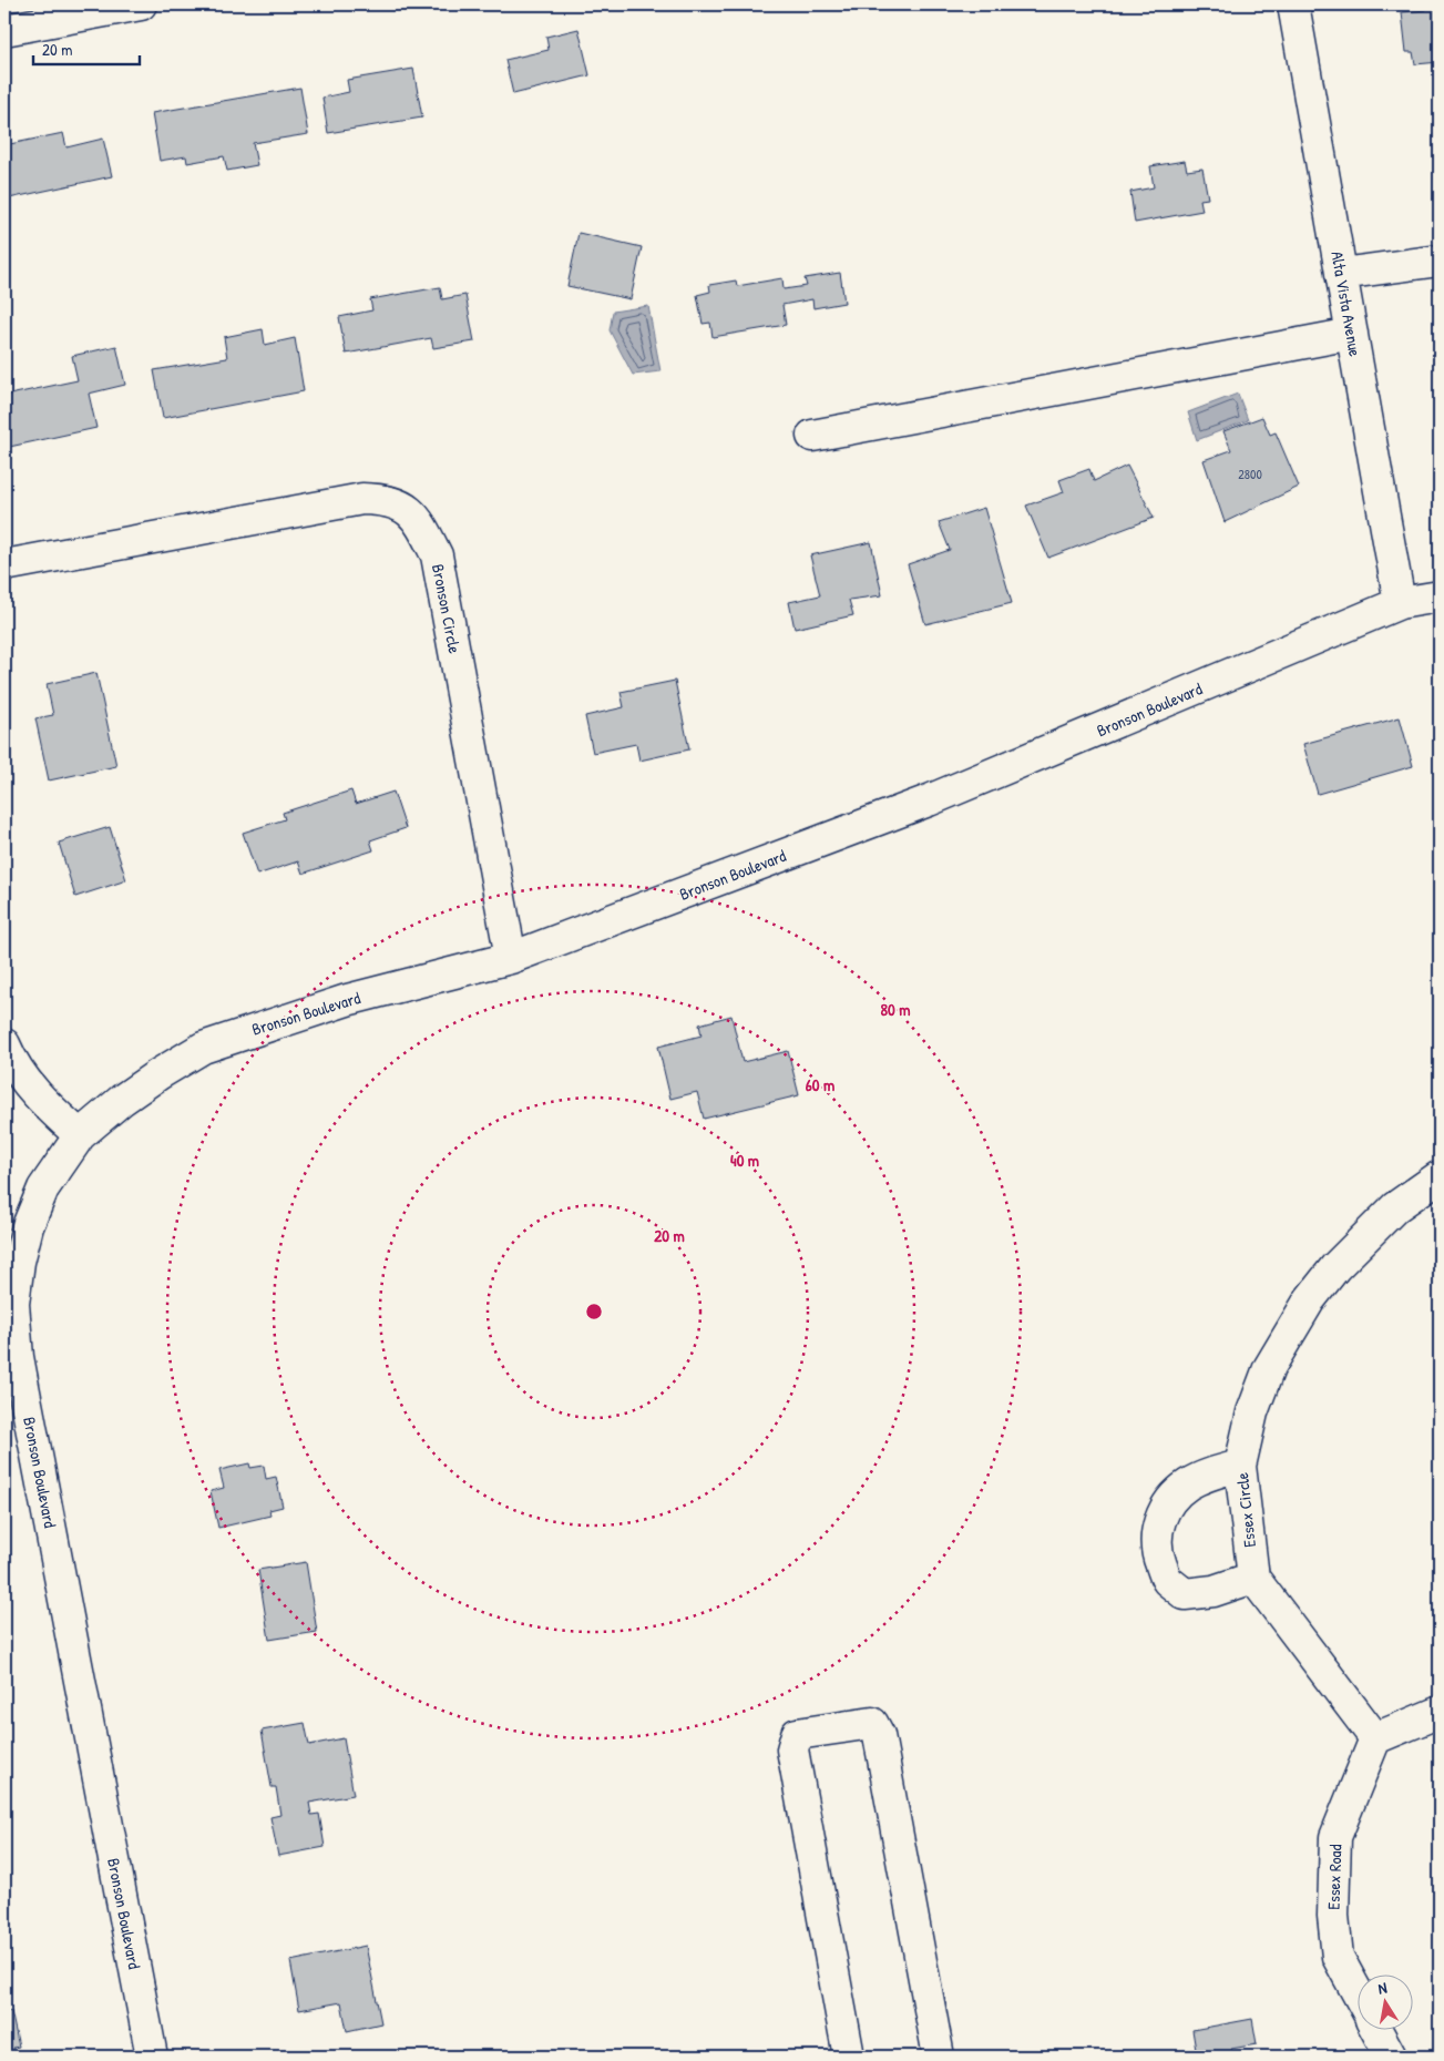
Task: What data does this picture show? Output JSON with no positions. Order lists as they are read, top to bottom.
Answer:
{
  "streets": {
    "street": [
      "Alta Vista Avenue",
      "Bronson Circle",
      "Bronson Boulevard",
      "Essex Circle",
      "Essex Road"
    ]
  },
  "crossings": [
    ["Alta Vista Avenue", "Bronson Boulevard"],
    ["Bronson Circle", "Bronson Boulevard"]
  ],
  "house_numbers": ["2800"],
  "scale_bar": "20 m",
  "north": "top",
  "rings": [
    "80 m",
    "60 m",
    "40 m",
    "20 m"
  ]
}
